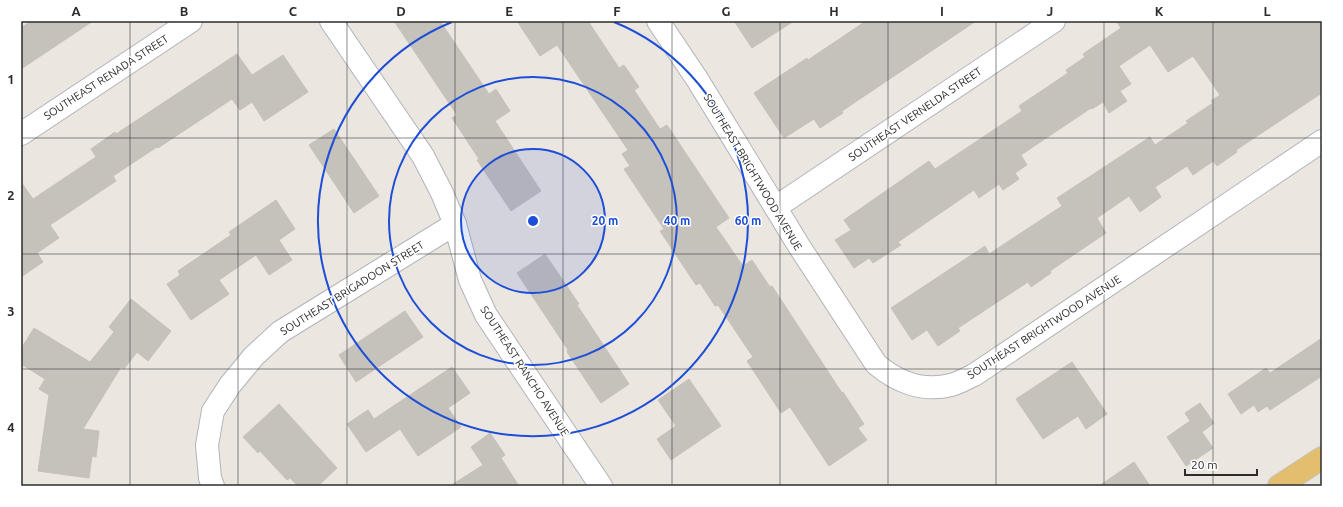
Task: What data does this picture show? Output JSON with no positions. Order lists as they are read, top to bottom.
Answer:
{
  "streets": {
    "street": [
      "SOUTHEAST RENADA STREET",
      "SOUTHEAST VERNELDA STREET",
      "SOUTHEAST BRIGHTWOOD AVENUE",
      "SOUTHEAST BRIGADOON STREET",
      "SOUTHEAST RANCHO AVENUE"
    ]
  },
  "crossings": [
    ["SOUTHEAST VERNELDA STREET", "SOUTHEAST BRIGHTWOOD AVENUE"],
    ["SOUTHEAST BRIGADOON STREET", "SOUTHEAST RANCHO AVENUE"]
  ],
  "scale_bar": "20 m",
  "grid": {
    "columns": [
      "A",
      "B",
      "C",
      "D",
      "E",
      "F",
      "G",
      "H",
      "I",
      "J",
      "K",
      "L"
    ],
    "rows": [
      "1",
      "2",
      "3",
      "4"
    ]
  },
  "rings": ["20 m", "40 m", "60 m"]
}
